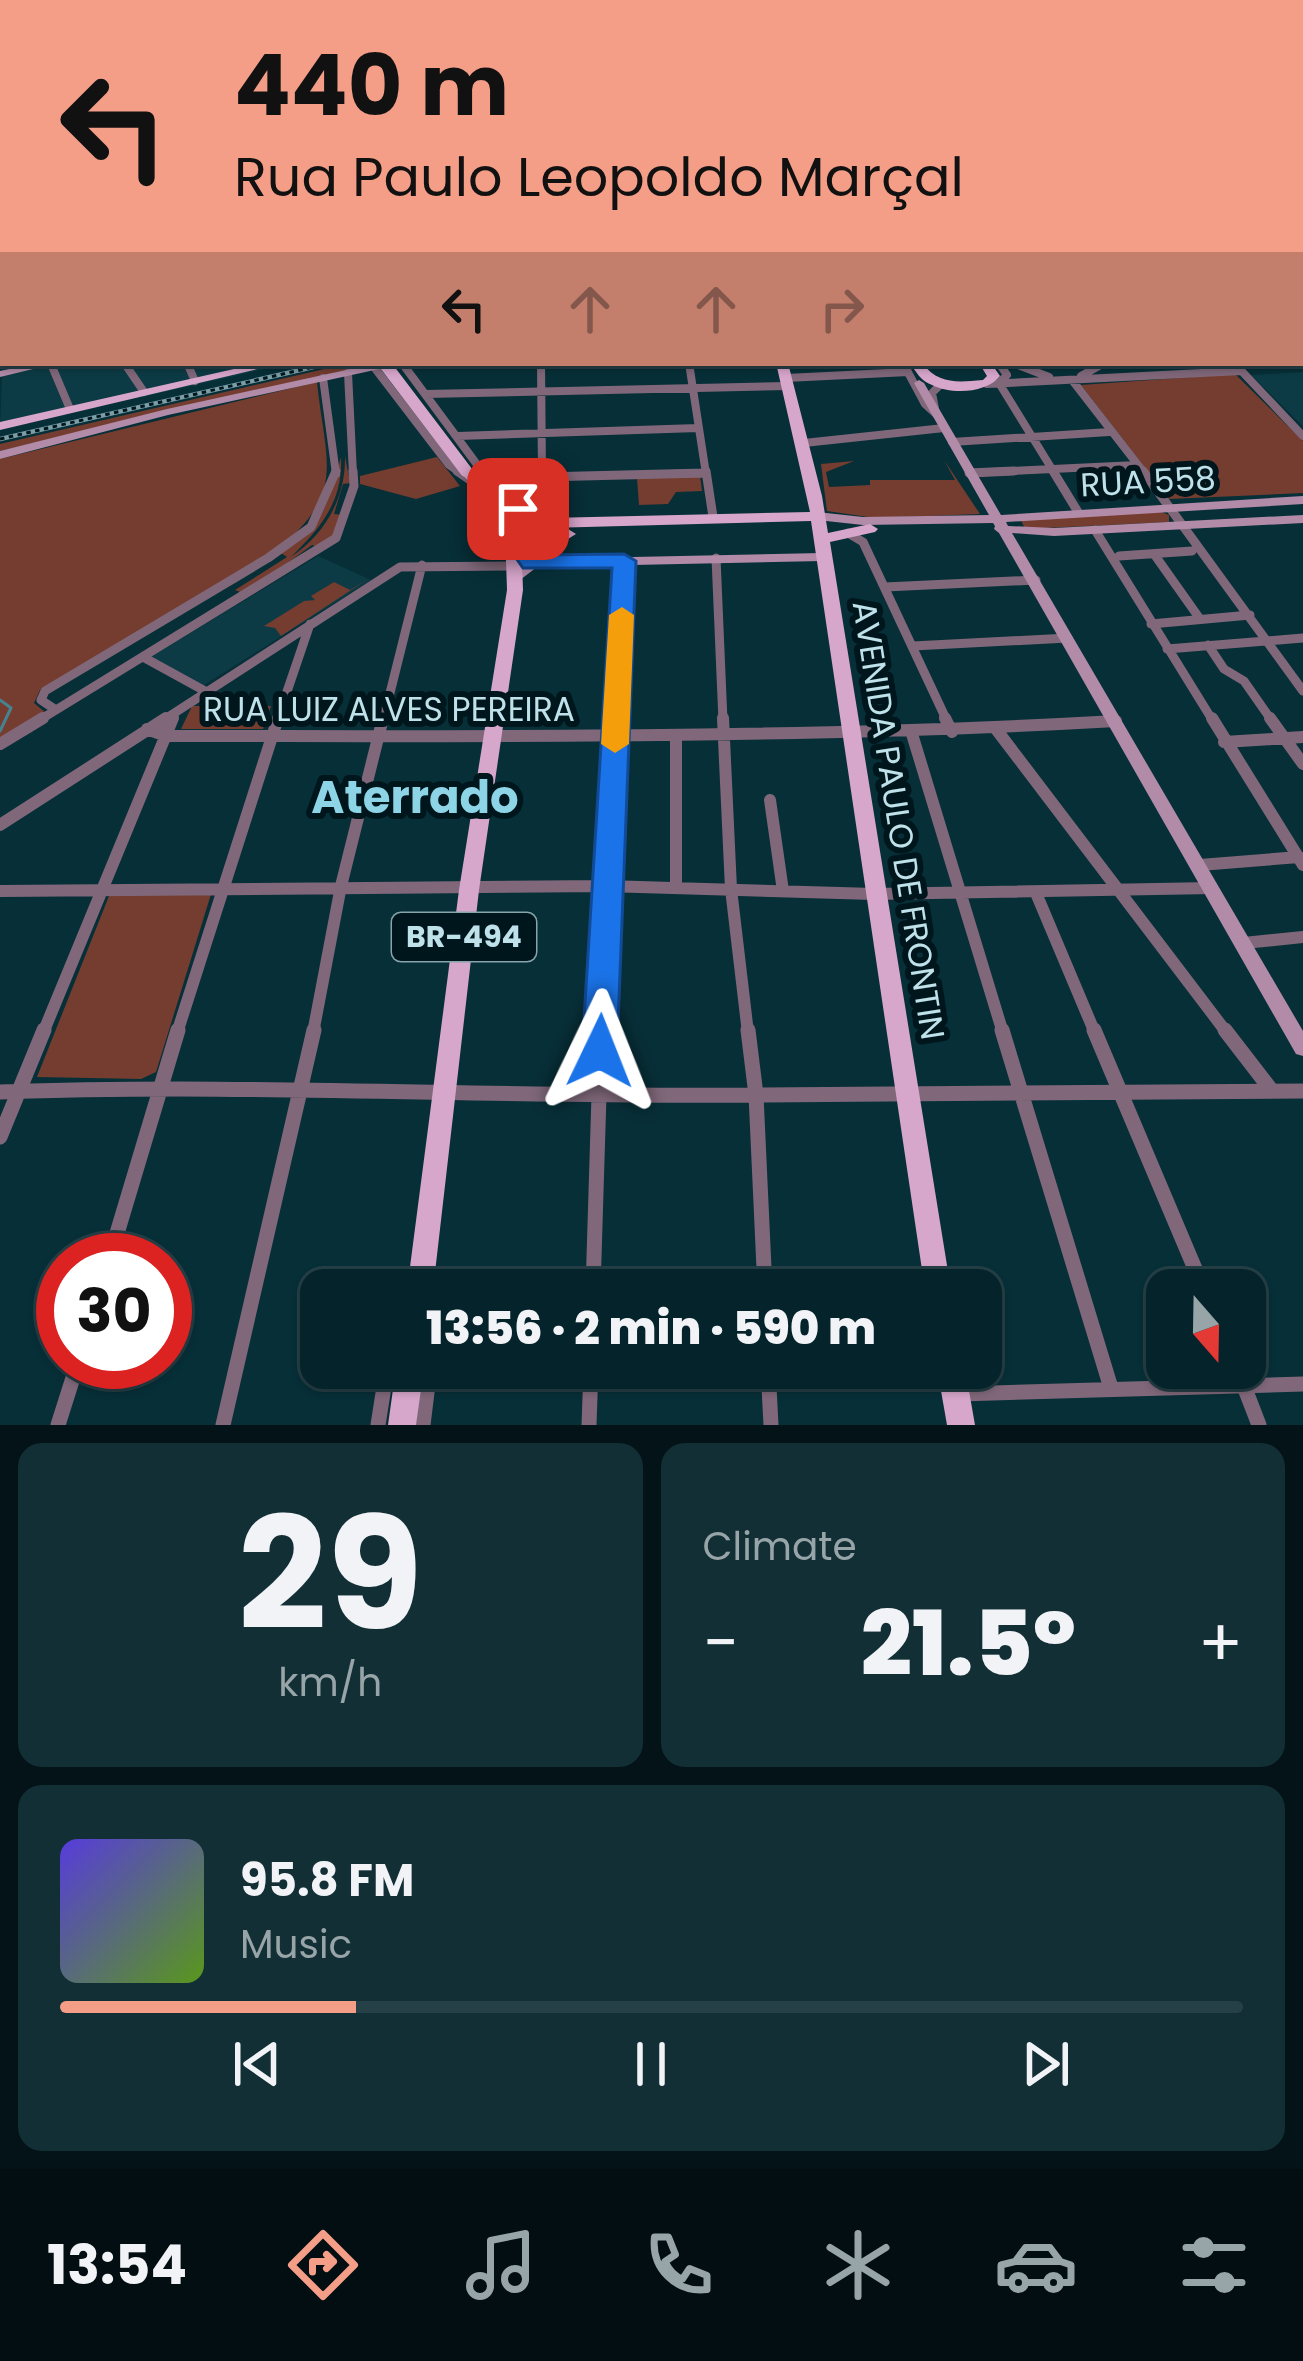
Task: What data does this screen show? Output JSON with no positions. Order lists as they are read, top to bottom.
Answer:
{
  "streets": {
    "main road": ["AVENIDA PAULO DE FRONTIN", "BR-494"],
    "street": ["RUA 558", "RUA LUIZ ALVES PEREIRA"]
  },
  "crossings": [
    ["RUA LUIZ ALVES PEREIRA", "AVENIDA PAULO DE FRONTIN"],
    ["RUA LUIZ ALVES PEREIRA", "BR-494"]
  ],
  "districts": ["Aterrado"],
  "north": "bottom",
  "page": {
    "turn": ["440 m", "Rua Paulo Leopoldo Marçal"],
    "limit": "30",
    "trip": "13:56 · 2 min · 590 m",
    "tile": [
      ["29", "km/h"],
      "Climate"
    ],
    "heat": ["−", "21.5°", "+"],
    "song": ["95.8 FM", "Music"],
    "tabs": "13:54"
  }
}
